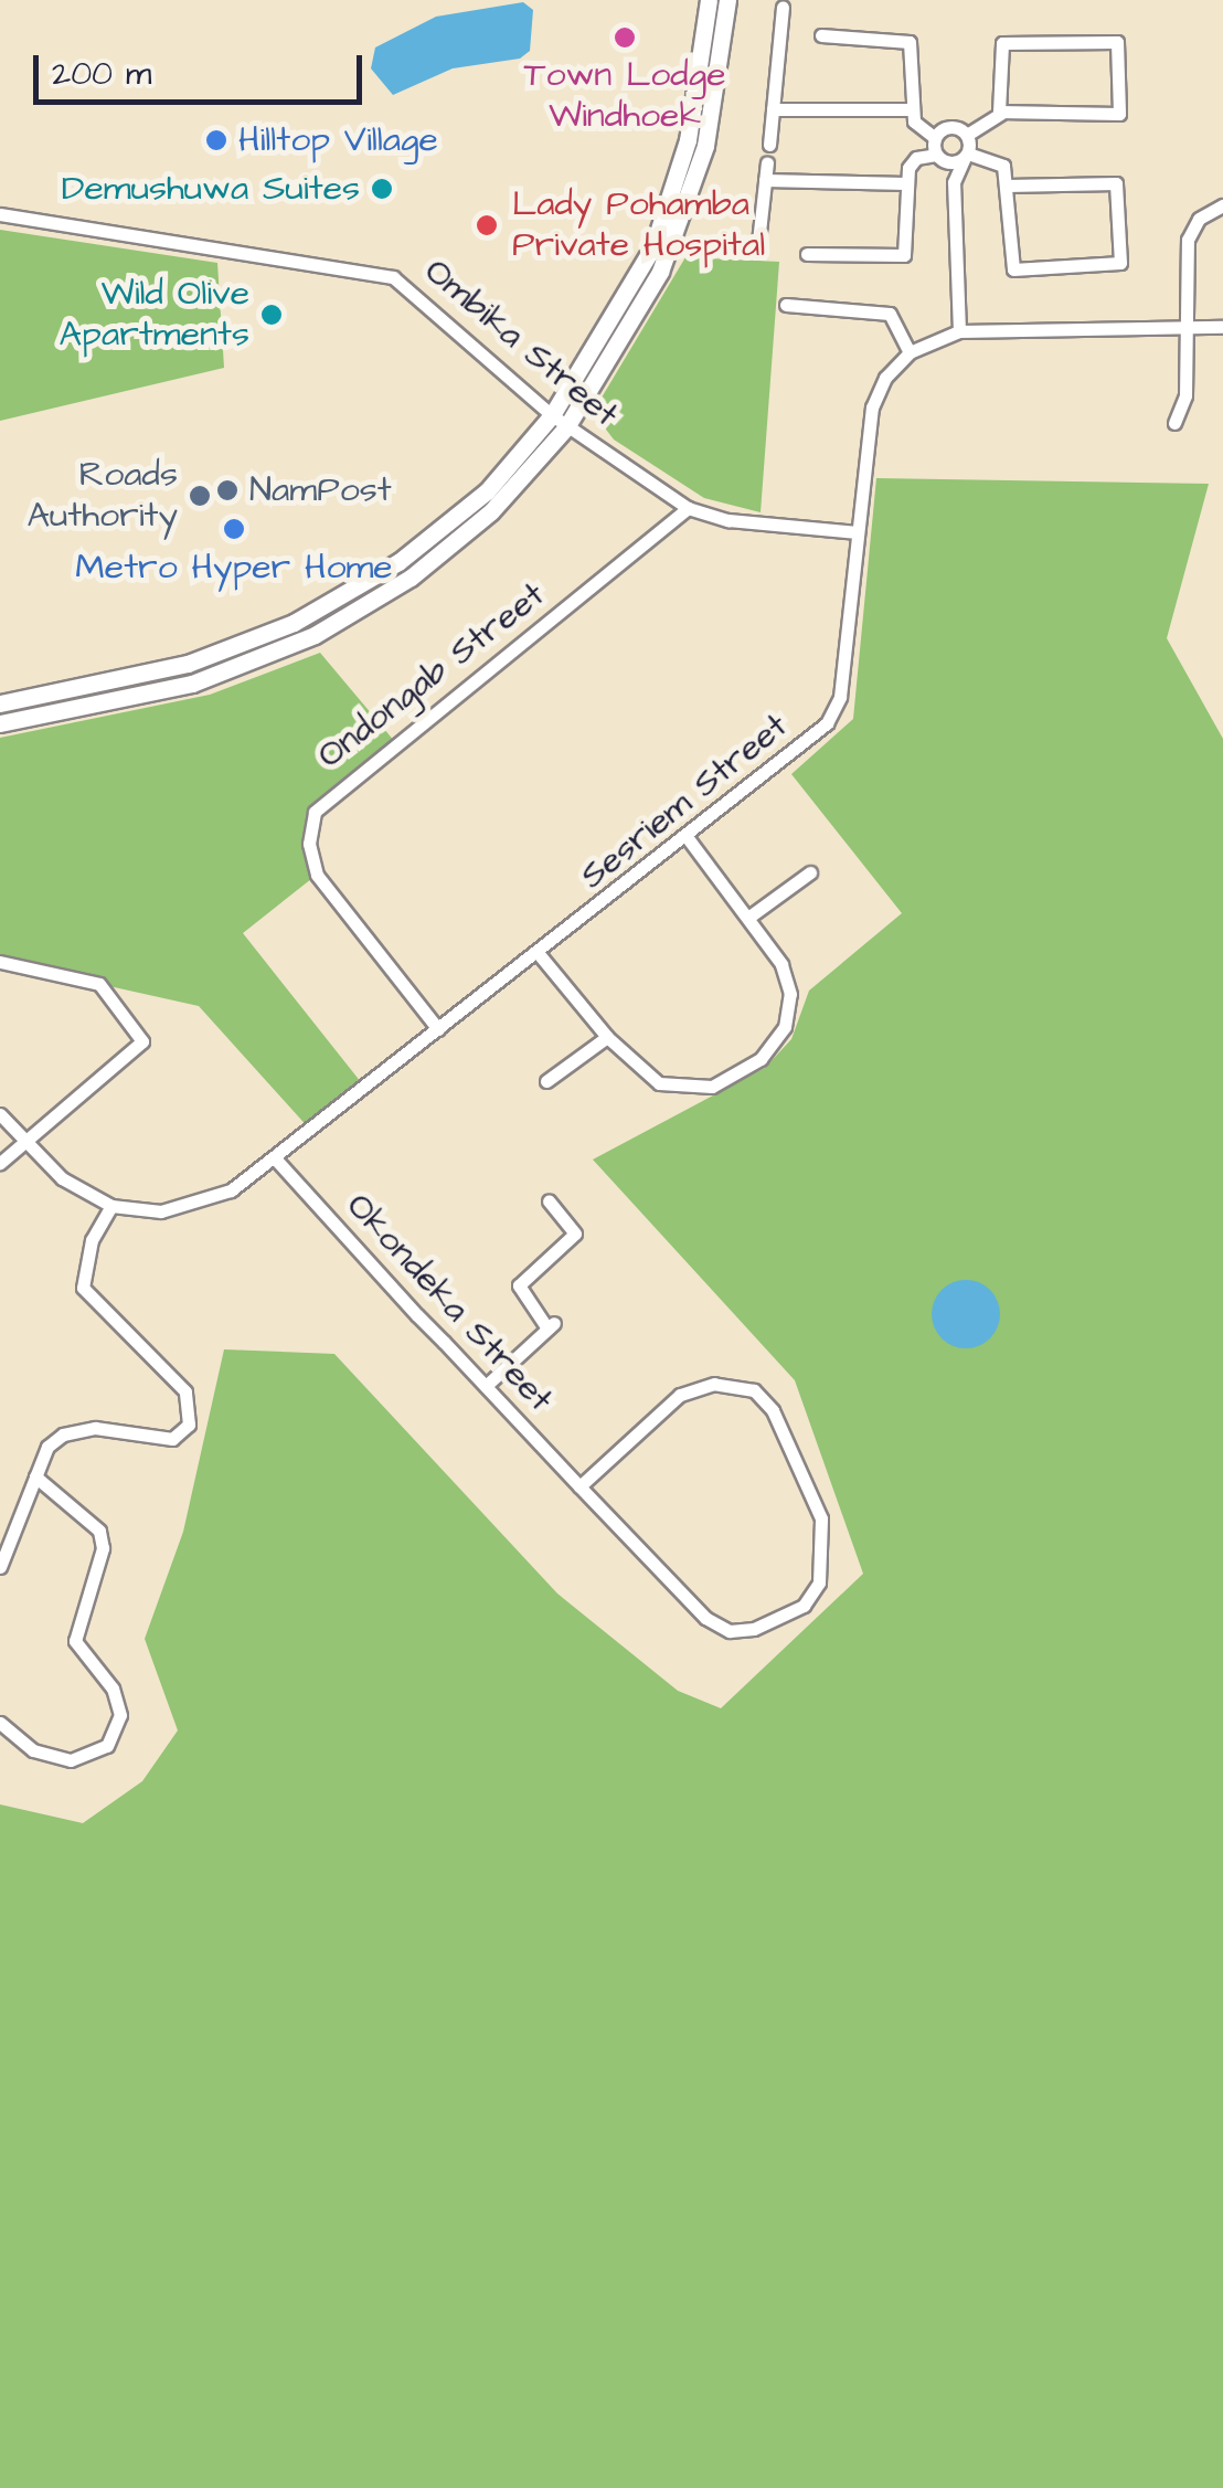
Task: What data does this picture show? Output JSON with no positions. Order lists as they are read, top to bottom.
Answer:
{
  "streets": {
    "street": [
      "Ombika Street",
      "Ondongab Street",
      "Sesriem Street",
      "Okondeka Street"
    ]
  },
  "crossings": [
    ["Ombika Street", "Ondongab Street"],
    ["Ombika Street", "Sesriem Street"],
    ["Ondongab Street", "Sesriem Street"],
    ["Sesriem Street", "Okondeka Street"]
  ],
  "places": [
    "Town Lodge Windhoek",
    "Hilltop Village",
    "Demushuwa Suites",
    "Lady Pohamba Private Hospital",
    "Wild Olive Apartments",
    "NamPost",
    "Roads Authority",
    "Metro Hyper Home"
  ],
  "scale_bar": "200 m"
}
